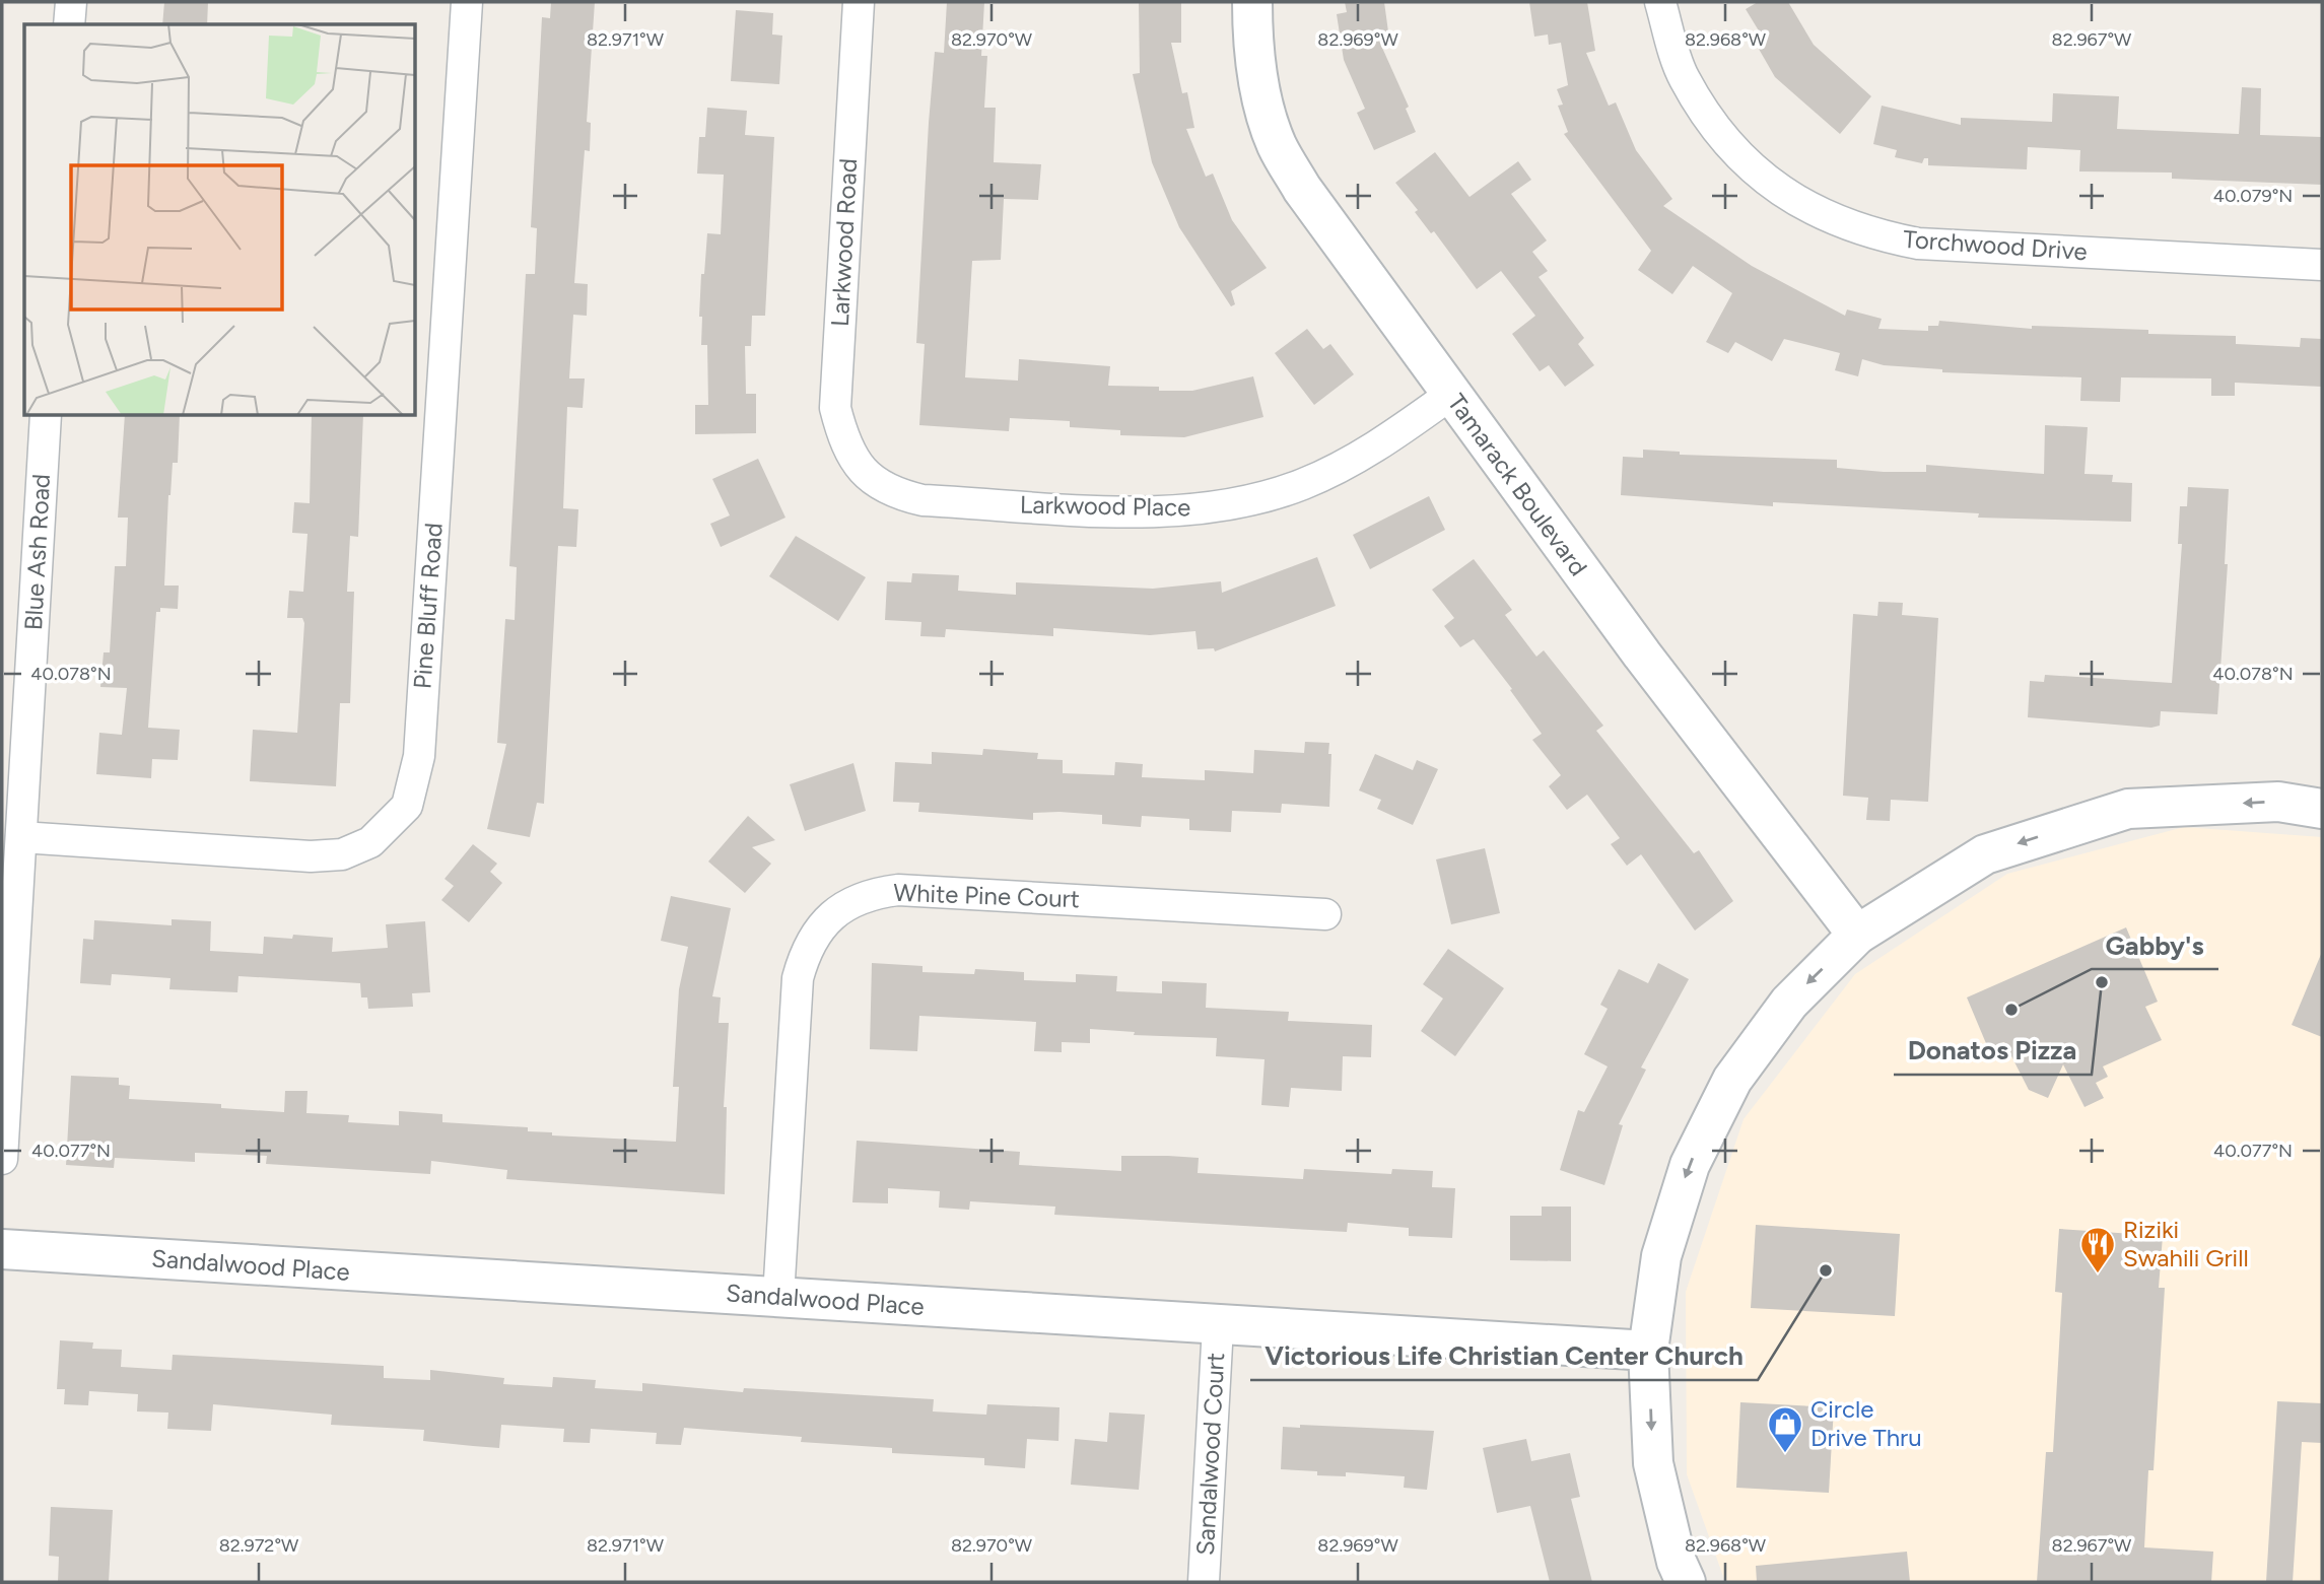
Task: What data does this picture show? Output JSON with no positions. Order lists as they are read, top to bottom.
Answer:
{
  "streets": {
    "street": [
      "Larkwood Road",
      "Torchwood Drive",
      "Tamarack Boulevard",
      "Larkwood Place",
      "Blue Ash Road",
      "Pine Bluff Road",
      "White Pine Court",
      "Sandalwood Place",
      "Sandalwood Court"
    ]
  },
  "crossings": [
    ["Larkwood Road", "Larkwood Place"],
    ["Tamarack Boulevard", "Larkwood Place"],
    ["Blue Ash Road", "Pine Bluff Road"],
    ["White Pine Court", "Sandalwood Place"],
    ["Sandalwood Place", "Sandalwood Court"]
  ],
  "places": {
    "other": ["Donatos Pizza", "Gabby's", "Victorious Life Christian Center Church"],
    "restaurant": ["Riziki Swahili Grill"],
    "shop": ["Circle Drive Thru"]
  },
  "coordinates": [
    "82.971°W",
    "82.970°W",
    "82.969°W",
    "82.968°W",
    "82.967°W",
    "40.079°N",
    "40.078°N",
    "40.077°N",
    "82.972°W"
  ]
}
